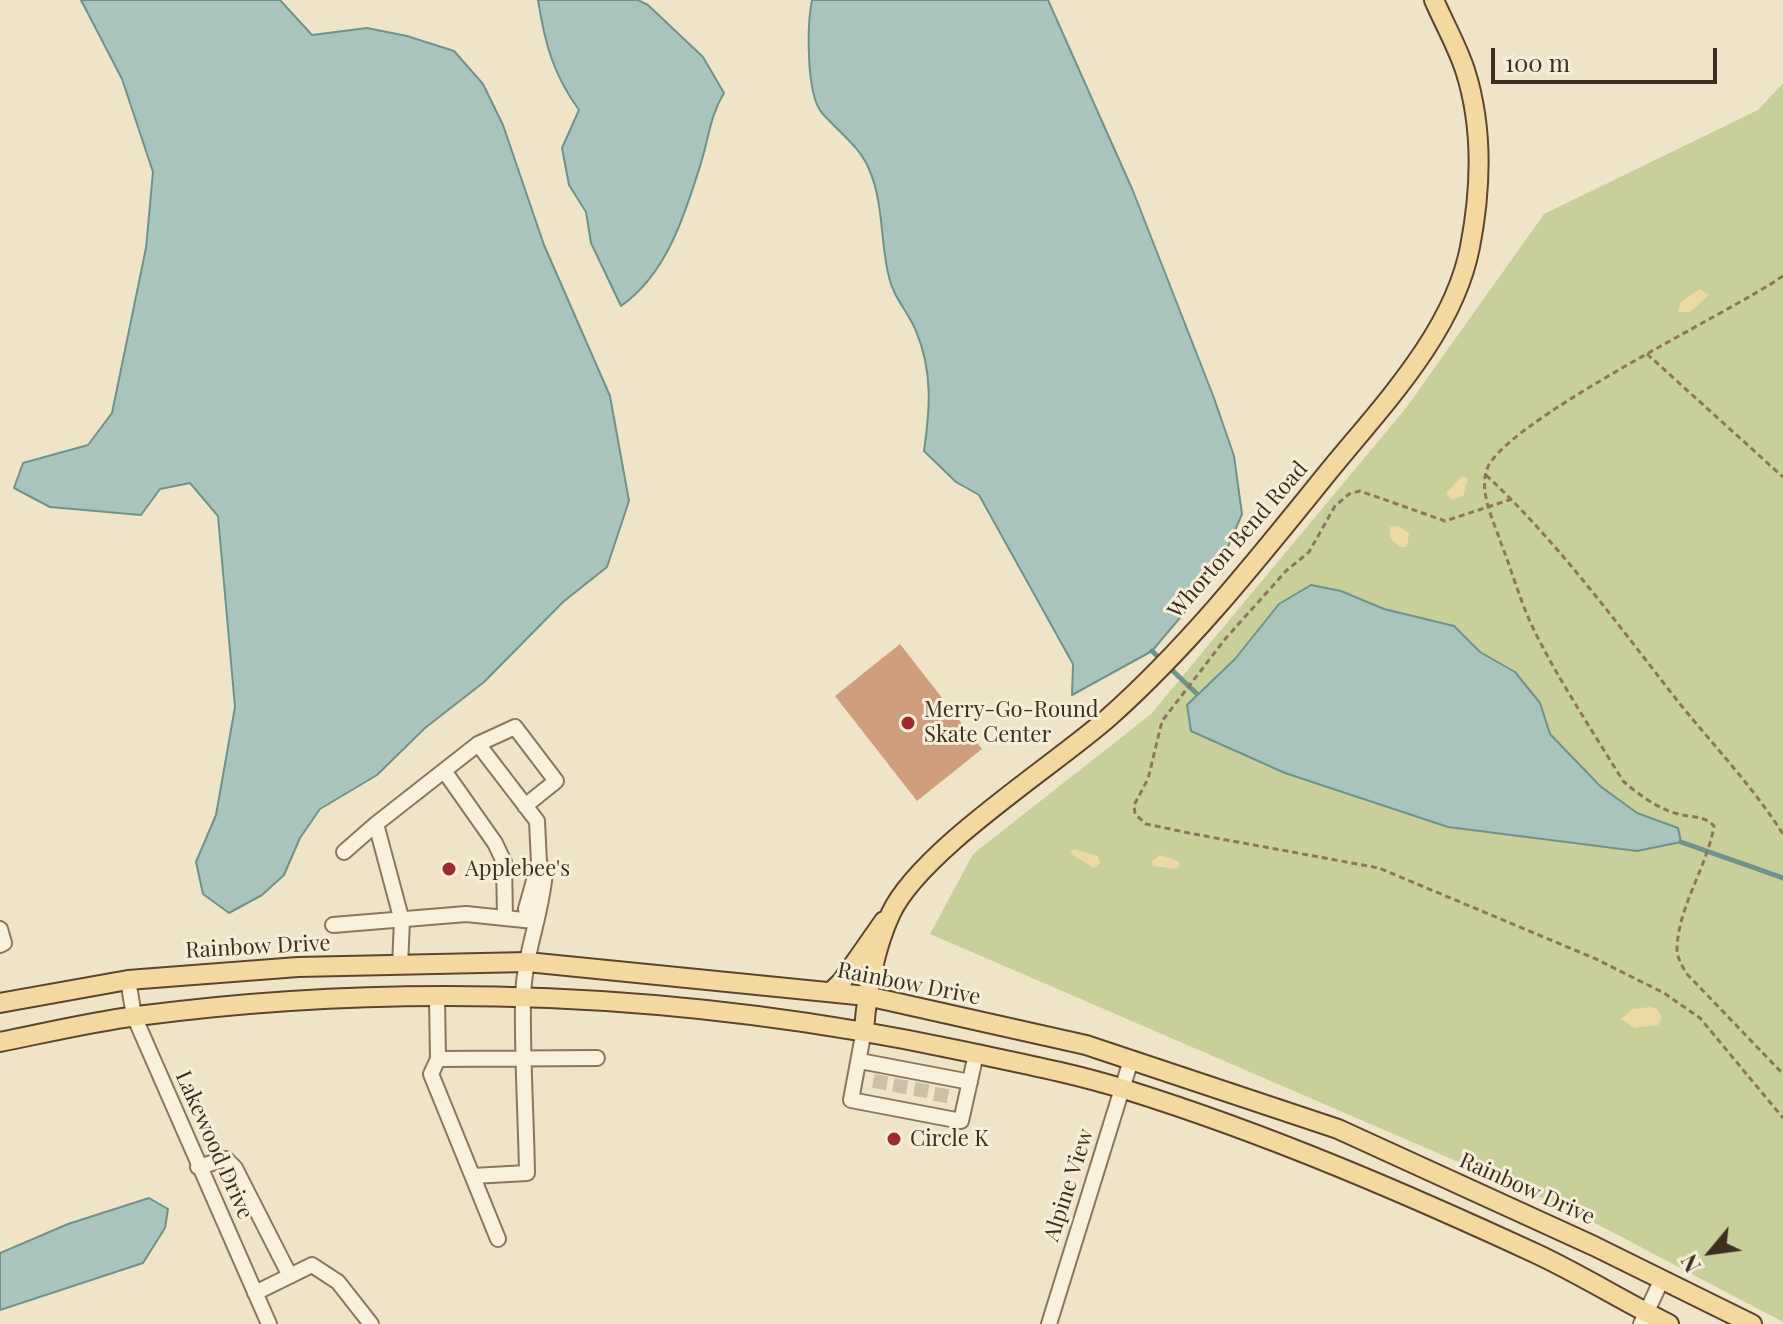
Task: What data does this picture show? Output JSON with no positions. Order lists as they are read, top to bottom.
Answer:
{
  "streets": {
    "main road": ["Whorton Bend Road", "Rainbow Drive"],
    "street": ["Lakewood Drive", "Alpine View"]
  },
  "crossings": [
    ["Whorton Bend Road", "Rainbow Drive"],
    ["Rainbow Drive", "Lakewood Drive"],
    ["Rainbow Drive", "Alpine View"]
  ],
  "places": ["Merry-Go-Round Skate Center", "Applebee's", "Circle K"],
  "scale_bar": "100 m",
  "north": "bottom left"
}
